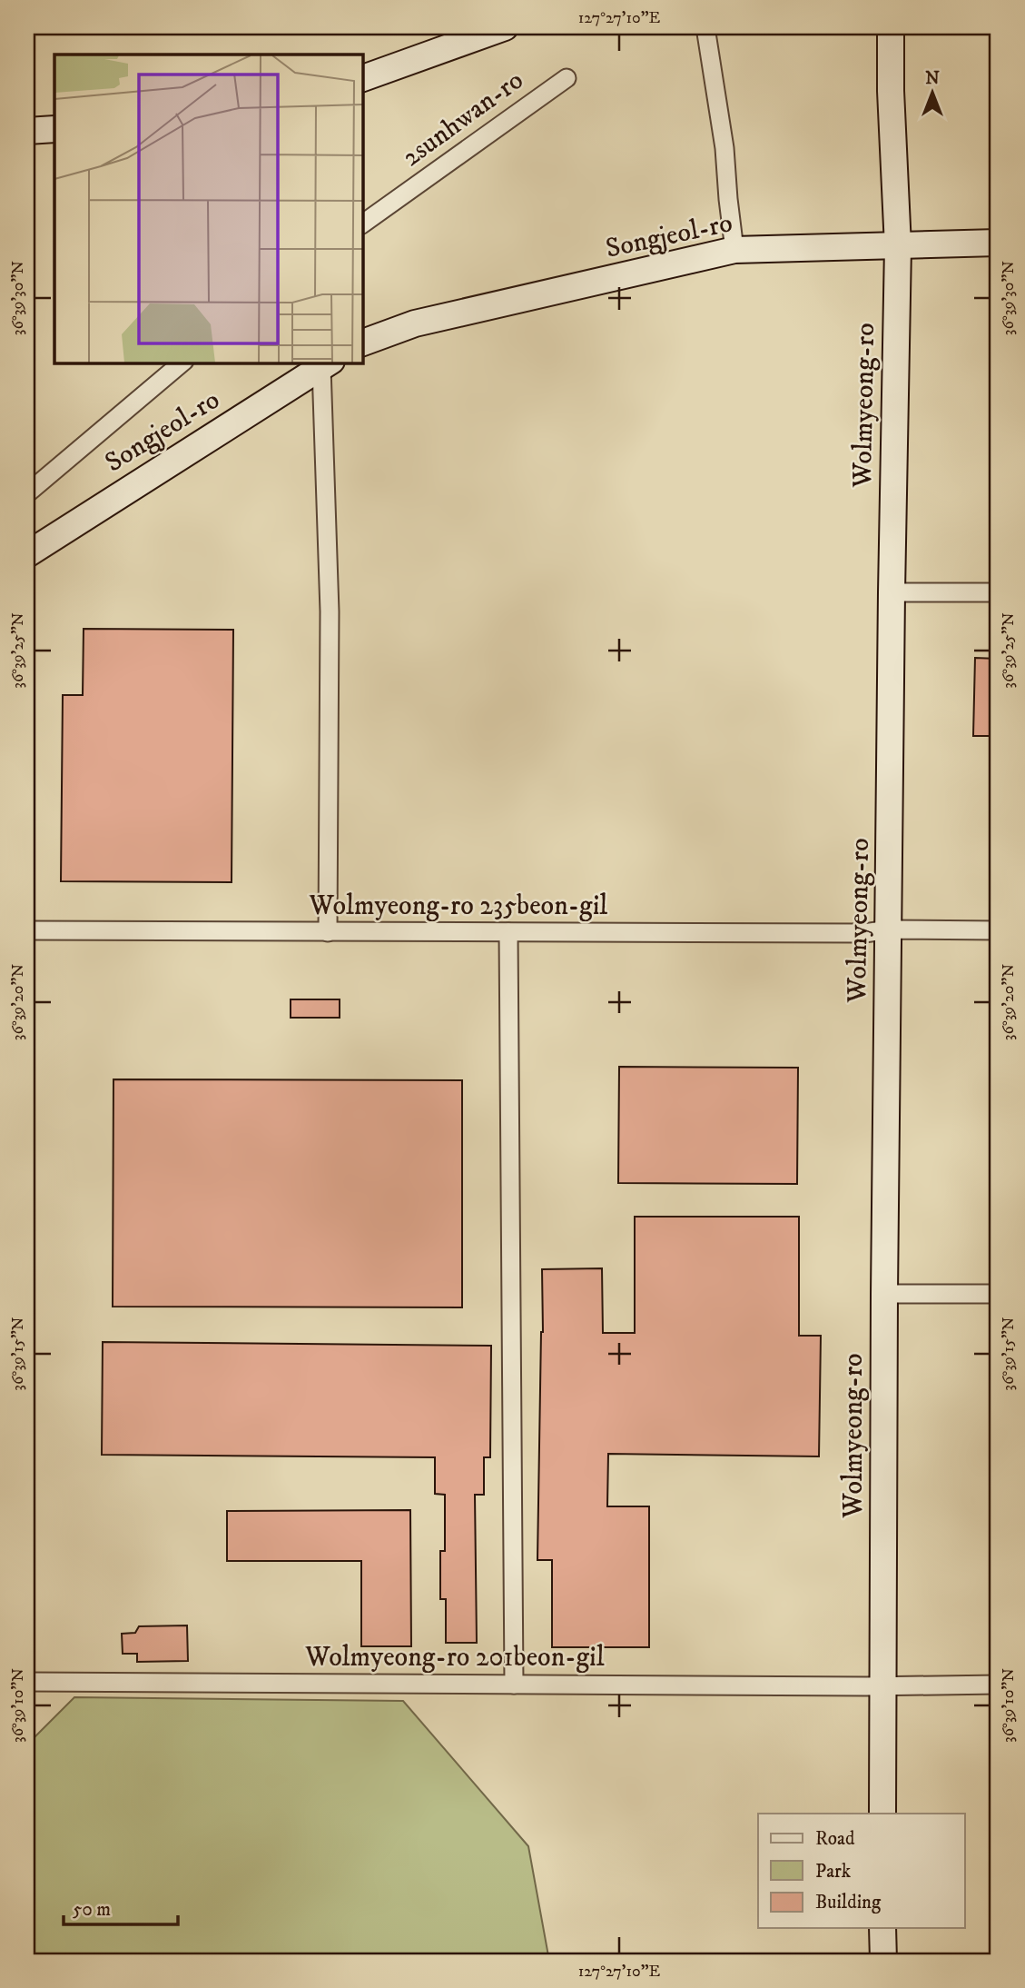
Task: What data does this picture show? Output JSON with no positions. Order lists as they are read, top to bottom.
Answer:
{
  "streets": {
    "street": [
      "2sunhwan-ro",
      "Songjeol-ro",
      "Wolmyeong-ro",
      "Wolmyeong-ro 235beon-gil",
      "Wolmyeong-ro 201beon-gil"
    ]
  },
  "crossings": [
    ["Songjeol-ro", "Wolmyeong-ro"],
    ["Wolmyeong-ro", "Wolmyeong-ro 235beon-gil"],
    ["Wolmyeong-ro", "Wolmyeong-ro 201beon-gil"]
  ],
  "legend": ["Road", "Park", "Building"],
  "scale_bar": "50 m",
  "north": "top",
  "coordinates": [
    "127°27'10\"E",
    "36°39'30\"N",
    "36°39'25\"N",
    "36°39'20\"N",
    "36°39'15\"N",
    "36°39'10\"N"
  ]
}
